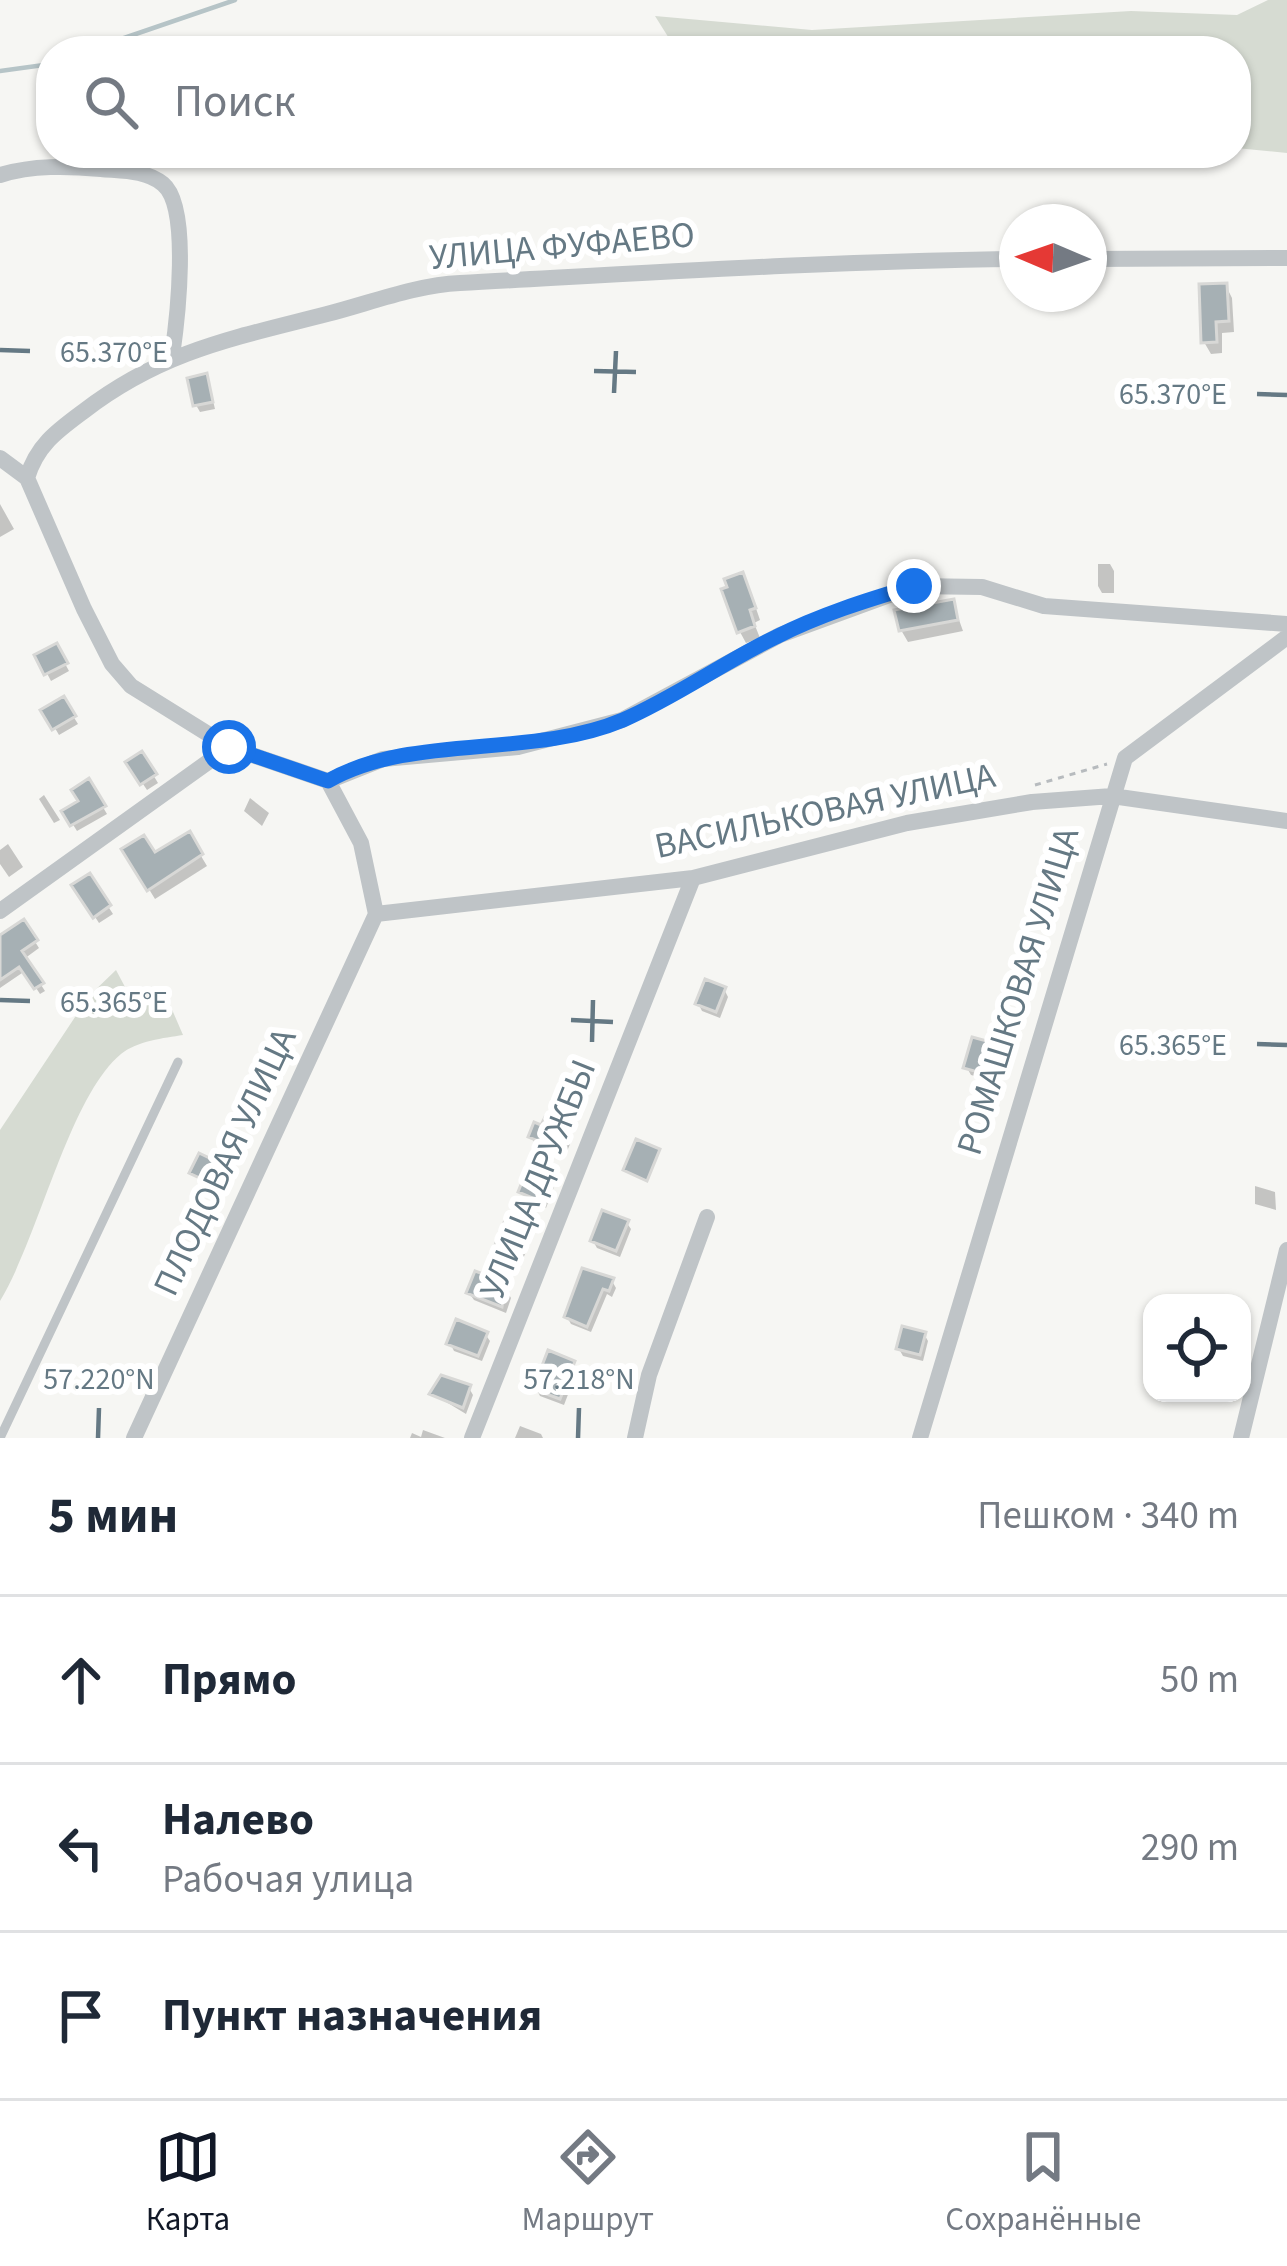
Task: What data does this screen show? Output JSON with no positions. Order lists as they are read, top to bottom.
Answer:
{
  "streets": {
    "street": [
      "УЛИЦА ФУФАЕВО",
      "ВАСИЛЬКОВАЯ УЛИЦА",
      "РОМАШКОВАЯ УЛИЦА",
      "ПЛОДОВАЯ УЛИЦА",
      "УЛИЦА ДРУЖБЫ"
    ]
  },
  "crossings": [
    ["ВАСИЛЬКОВАЯ УЛИЦА", "РОМАШКОВАЯ УЛИЦА"],
    ["ВАСИЛЬКОВАЯ УЛИЦА", "ПЛОДОВАЯ УЛИЦА"],
    ["ВАСИЛЬКОВАЯ УЛИЦА", "УЛИЦА ДРУЖБЫ"]
  ],
  "north": "left",
  "page": {
    "search": "Поиск",
    "heading": ["5 мин", "Пешком · 340 m"],
    "list": [
      ["Прямо", "50 m"],
      ["Налево", "Рабочая улица", "290 m"],
      "Пункт назначения"
    ],
    "nav": ["Карта", "Маршрут", "Сохранённые"]
  },
  "coordinates": [
    "65.370°E",
    "65.365°E",
    "57.220°N",
    "57.218°N"
  ]
}
